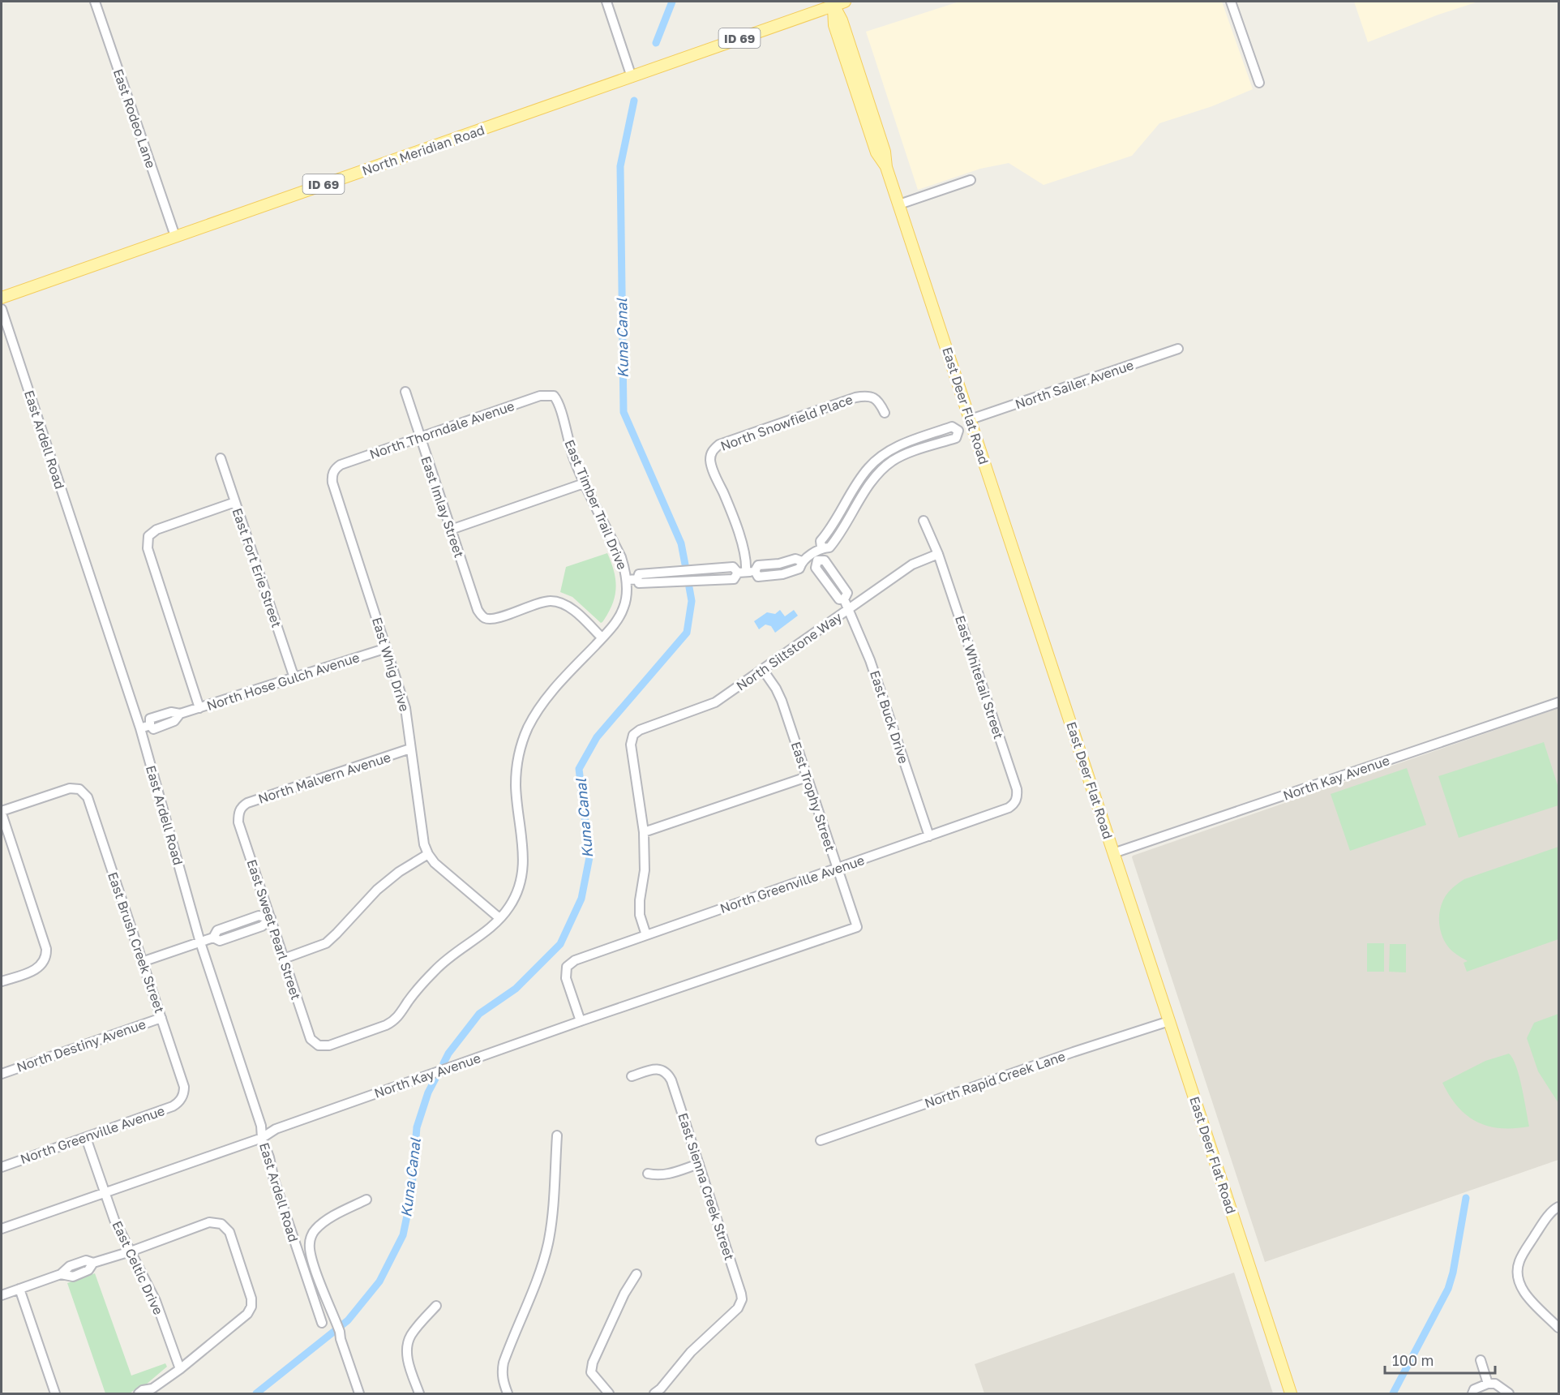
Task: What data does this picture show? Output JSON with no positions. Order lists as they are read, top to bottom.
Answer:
{
  "streets": {
    "main road": ["ID 69", "North Meridian Road", "East Deer Flat Road"],
    "street": [
      "East Rodeo Lane",
      "North Sailer Avenue",
      "North Snowfield Place",
      "North Thorndale Avenue",
      "East Ardell Road",
      "East Timber Trail Drive",
      "East Imlay Street",
      "East Fort Erie Street",
      "North Siltstone Way",
      "East Whig Drive",
      "East Whitetail Street",
      "North Hose Gulch Avenue",
      "East Buck Drive",
      "North Malvern Avenue",
      "North Kay Avenue",
      "East Trophy Street",
      "North Greenville Avenue",
      "East Sweet Pearl Street",
      "East Brush Creek Street",
      "North Destiny Avenue",
      "North Rapid Creek Lane",
      "East Sienna Creek Street",
      "East Celtic Drive"
    ]
  },
  "crossings": [
    ["East Rodeo Lane", "North Meridian Road"],
    ["North Meridian Road", "East Deer Flat Road"],
    ["North Sailer Avenue", "East Deer Flat Road"],
    ["North Sailer Avenue", "East Buck Drive"],
    ["East Deer Flat Road", "North Kay Avenue"],
    ["East Deer Flat Road", "North Rapid Creek Lane"],
    ["North Thorndale Avenue", "East Timber Trail Drive"],
    ["North Thorndale Avenue", "East Imlay Street"],
    ["North Thorndale Avenue", "East Whig Drive"],
    ["East Ardell Road", "North Hose Gulch Avenue"],
    ["East Ardell Road", "North Kay Avenue"],
    ["East Timber Trail Drive", "East Imlay Street"],
    ["East Timber Trail Drive", "East Sweet Pearl Street"],
    ["East Fort Erie Street", "North Hose Gulch Avenue"],
    ["North Siltstone Way", "East Whitetail Street"],
    ["North Siltstone Way", "East Buck Drive"],
    ["North Siltstone Way", "East Trophy Street"],
    ["East Whig Drive", "North Hose Gulch Avenue"],
    ["East Whig Drive", "North Malvern Avenue"],
    ["East Whitetail Street", "North Greenville Avenue"],
    ["East Buck Drive", "North Greenville Avenue"],
    ["North Malvern Avenue", "East Sweet Pearl Street"],
    ["North Kay Avenue", "East Trophy Street"],
    ["North Kay Avenue", "North Greenville Avenue"],
    ["North Kay Avenue", "East Celtic Drive"],
    ["East Trophy Street", "North Greenville Avenue"],
    ["North Greenville Avenue", "East Brush Creek Street"],
    ["North Greenville Avenue", "East Celtic Drive"],
    ["East Brush Creek Street", "North Destiny Avenue"]
  ],
  "water": ["Kuna Canal"],
  "scale_bar": "100 m"
}
